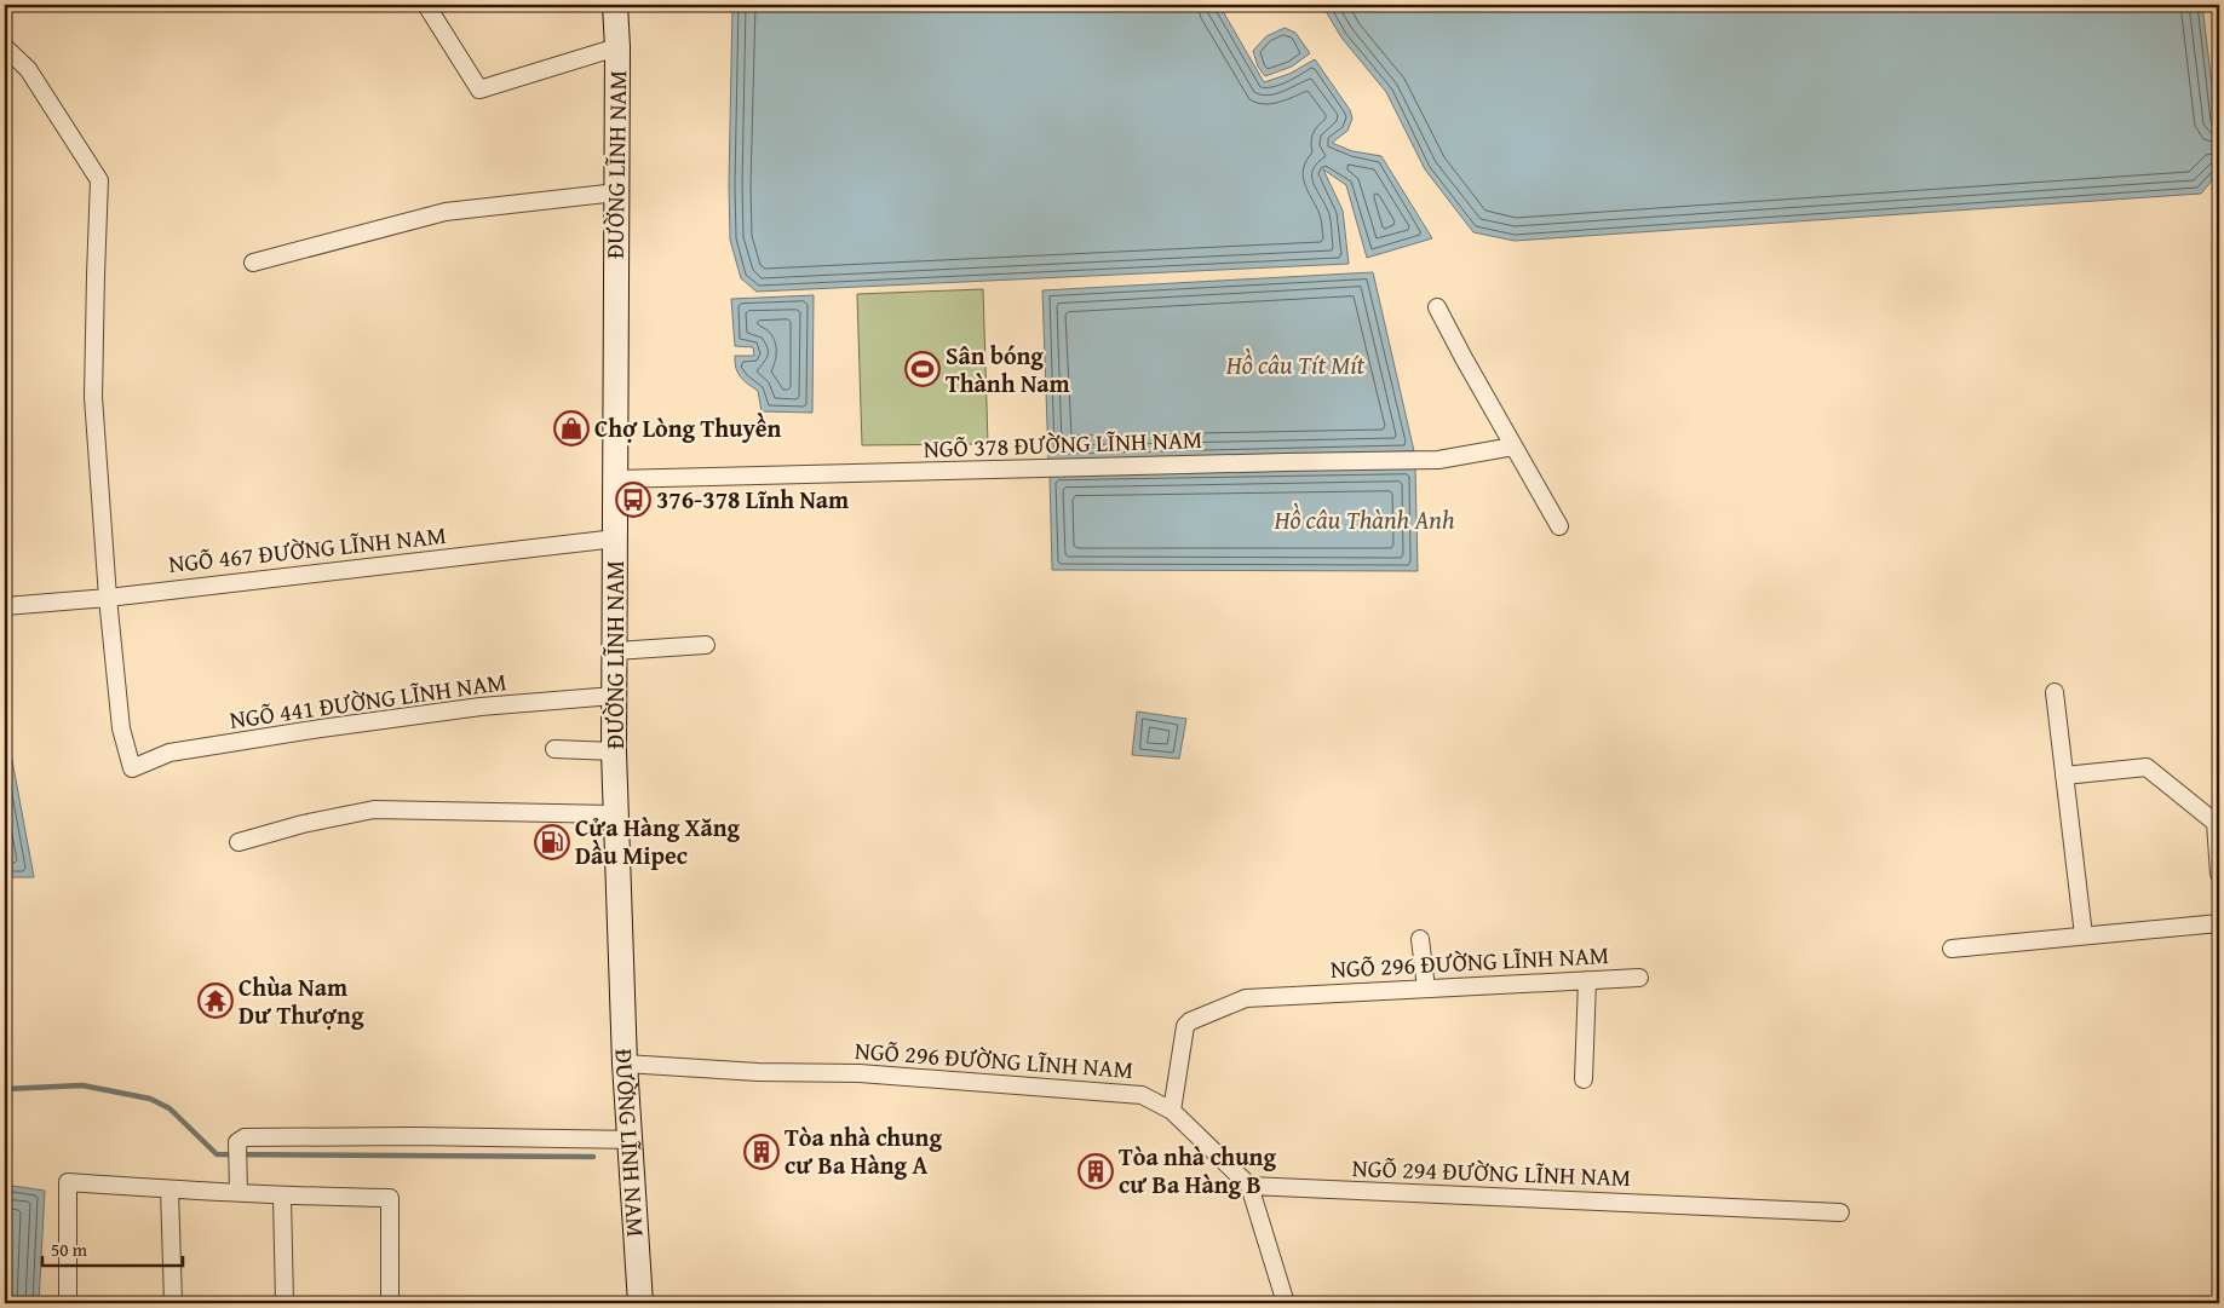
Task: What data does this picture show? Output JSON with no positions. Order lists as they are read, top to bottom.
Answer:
{
  "streets": {
    "main road": ["ĐƯỜNG LĨNH NAM"],
    "street": [
      "NGÕ 378 ĐƯỜNG LĨNH NAM",
      "NGÕ 467 ĐƯỜNG LĨNH NAM",
      "NGÕ 441 ĐƯỜNG LĨNH NAM",
      "NGÕ 296 ĐƯỜNG LĨNH NAM",
      "NGÕ 294 ĐƯỜNG LĨNH NAM"
    ]
  },
  "crossings": [
    ["ĐƯỜNG LĨNH NAM", "NGÕ 378 ĐƯỜNG LĨNH NAM"],
    ["ĐƯỜNG LĨNH NAM", "NGÕ 467 ĐƯỜNG LĨNH NAM"],
    ["ĐƯỜNG LĨNH NAM", "NGÕ 441 ĐƯỜNG LĨNH NAM"],
    ["ĐƯỜNG LĨNH NAM", "NGÕ 296 ĐƯỜNG LĨNH NAM"],
    ["NGÕ 467 ĐƯỜNG LĨNH NAM", "NGÕ 441 ĐƯỜNG LĨNH NAM"]
  ],
  "water": ["Hồ câu Tít Mít", "Hồ câu Thành Anh"],
  "places": {
    "sports": ["Sân bóng Thành Nam"],
    "shop": ["Chợ Lòng Thuyền"],
    "bus stop": ["376-378 Lĩnh Nam"],
    "fuel station": ["Cửa Hàng Xăng Dầu Mipec"],
    "temple": ["Chùa Nam Dư Thượng"],
    "building": ["Tòa nhà chung cư Ba Hàng A", "Tòa nhà chung cư Ba Hàng B"]
  },
  "scale_bar": "50 m"
}
